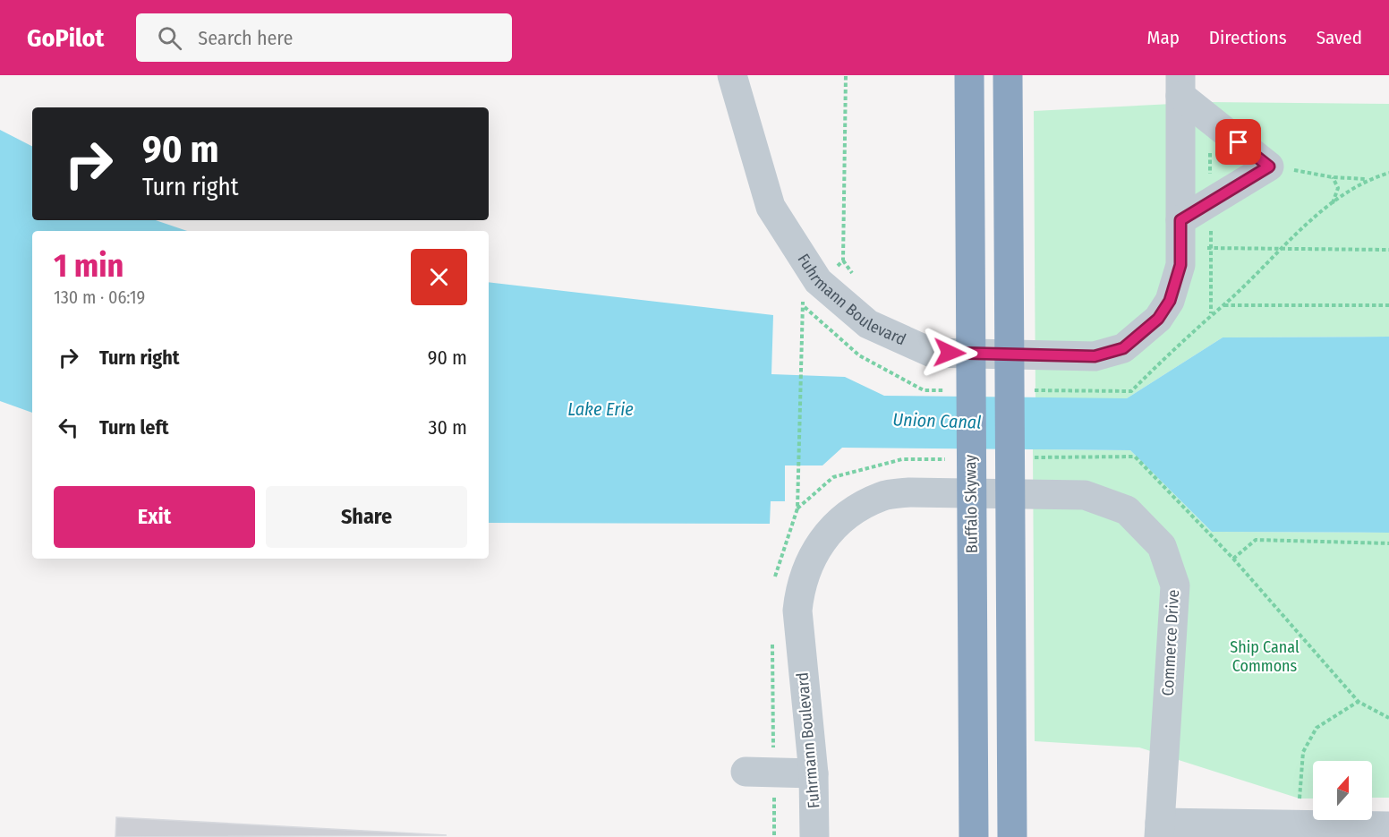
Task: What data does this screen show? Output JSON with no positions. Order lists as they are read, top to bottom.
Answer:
{
  "streets": {
    "highway": ["Buffalo Skyway"],
    "street": ["Fuhrmann Boulevard", "Commerce Drive"]
  },
  "crossings": [
    ["Fuhrmann Boulevard", "Commerce Drive"]
  ],
  "water": ["Lake Erie", "Union Canal"],
  "parks": ["Ship Canal Commons"],
  "north": "top",
  "page": {
    "header": "GoPilot",
    "search": "Search here",
    "nav": ["Map", "Directions", "Saved"],
    "turn": ["90 m", "Turn right"],
    "heading": ["1 min", "130 m · 06:19"],
    "list": [
      {
        "name": "Turn right",
        "value": "90 m"
      },
      {
        "name": "Turn left",
        "value": "30 m"
      }
    ],
    "buttons": ["Exit", "Share"]
  }
}
